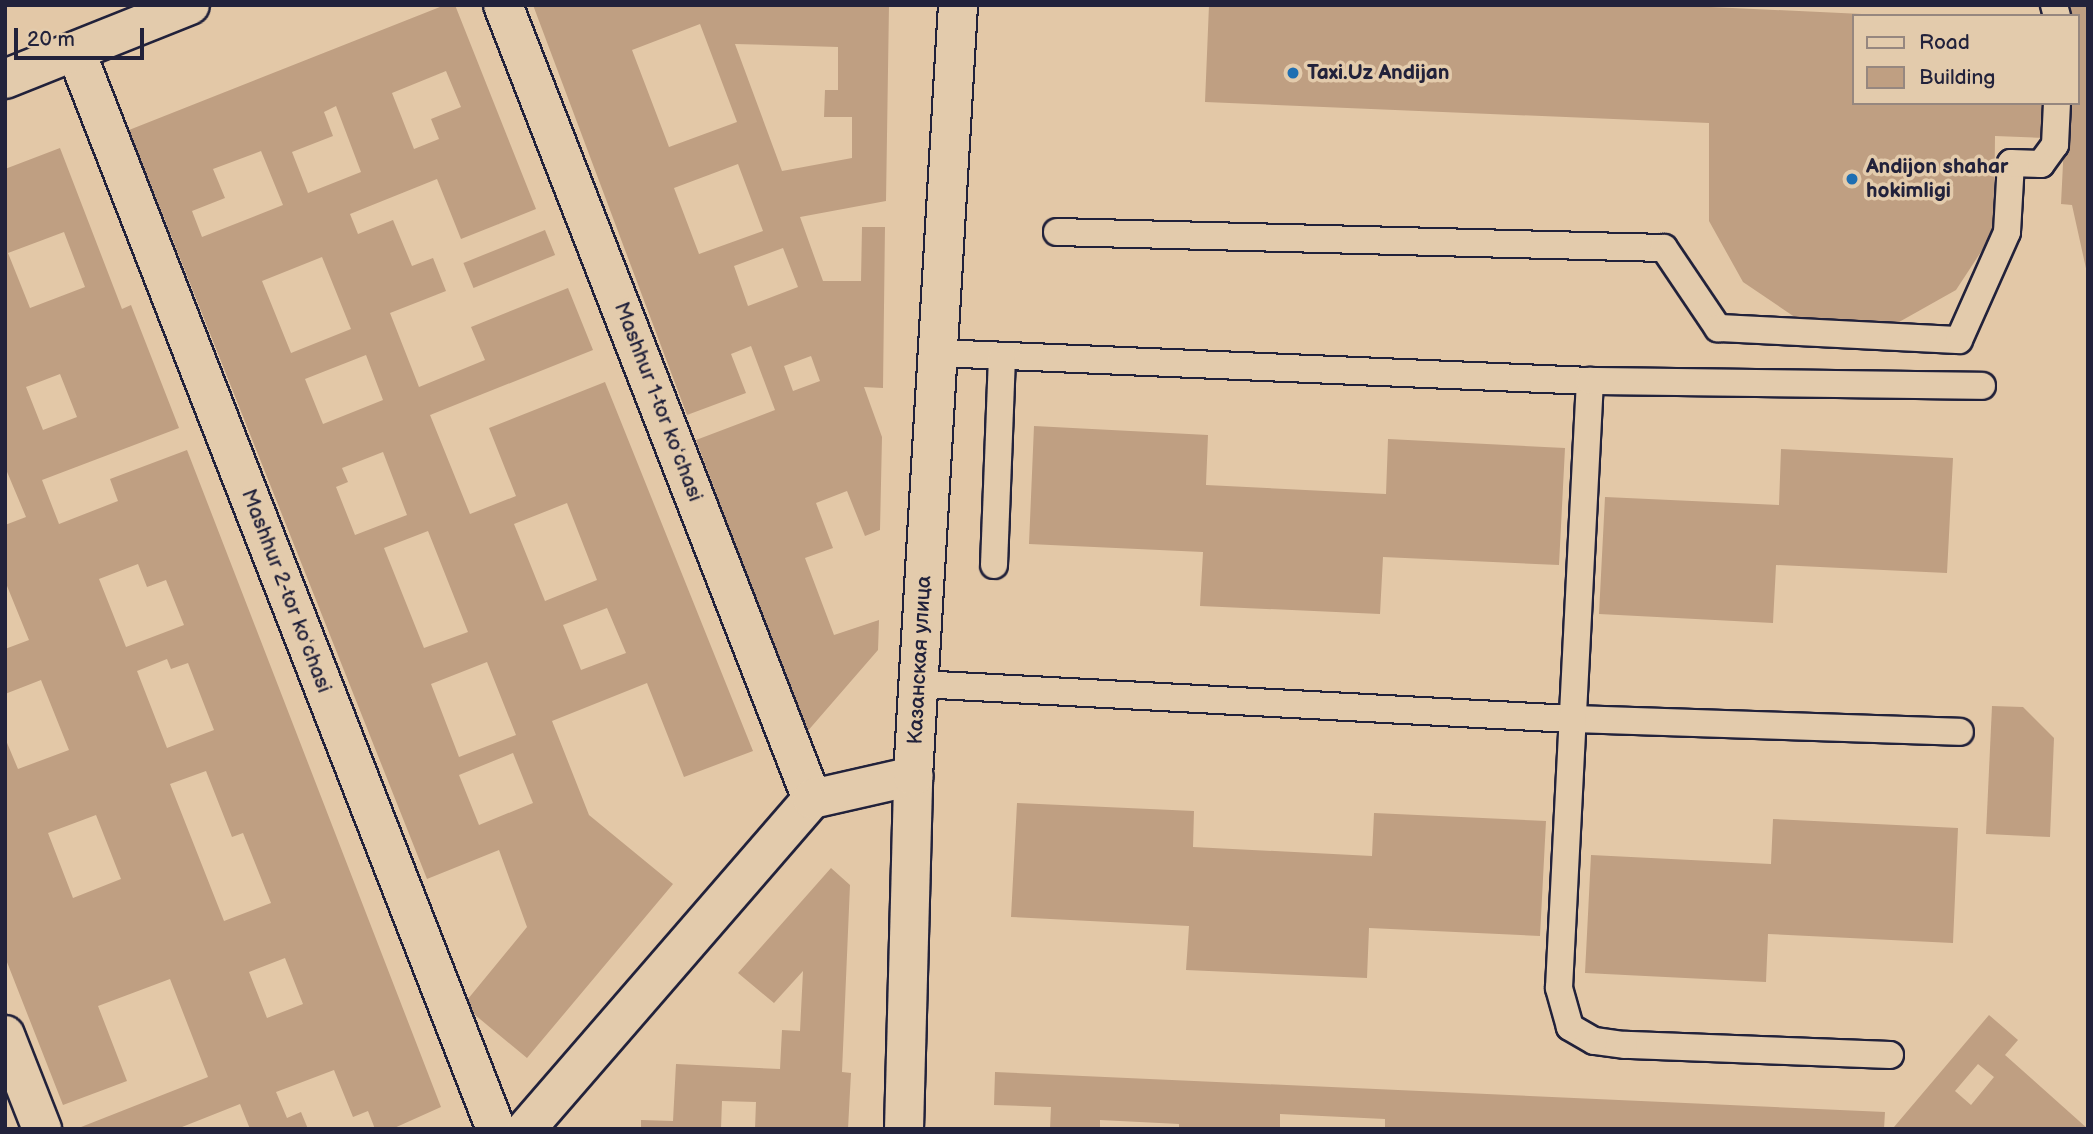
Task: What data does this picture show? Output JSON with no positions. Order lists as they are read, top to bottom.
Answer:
{
  "streets": {
    "street": ["Mashhur 1-tor koʻchasi", "Mashhur 2-tor koʻchasi", "Казанская улица"]
  },
  "crossings": [
    ["Mashhur 1-tor koʻchasi", "Казанская улица"]
  ],
  "places": ["Taxi.Uz Andijan", "Andijon shahar hokimligi"],
  "legend": ["Road", "Building"],
  "scale_bar": "20 m"
}
